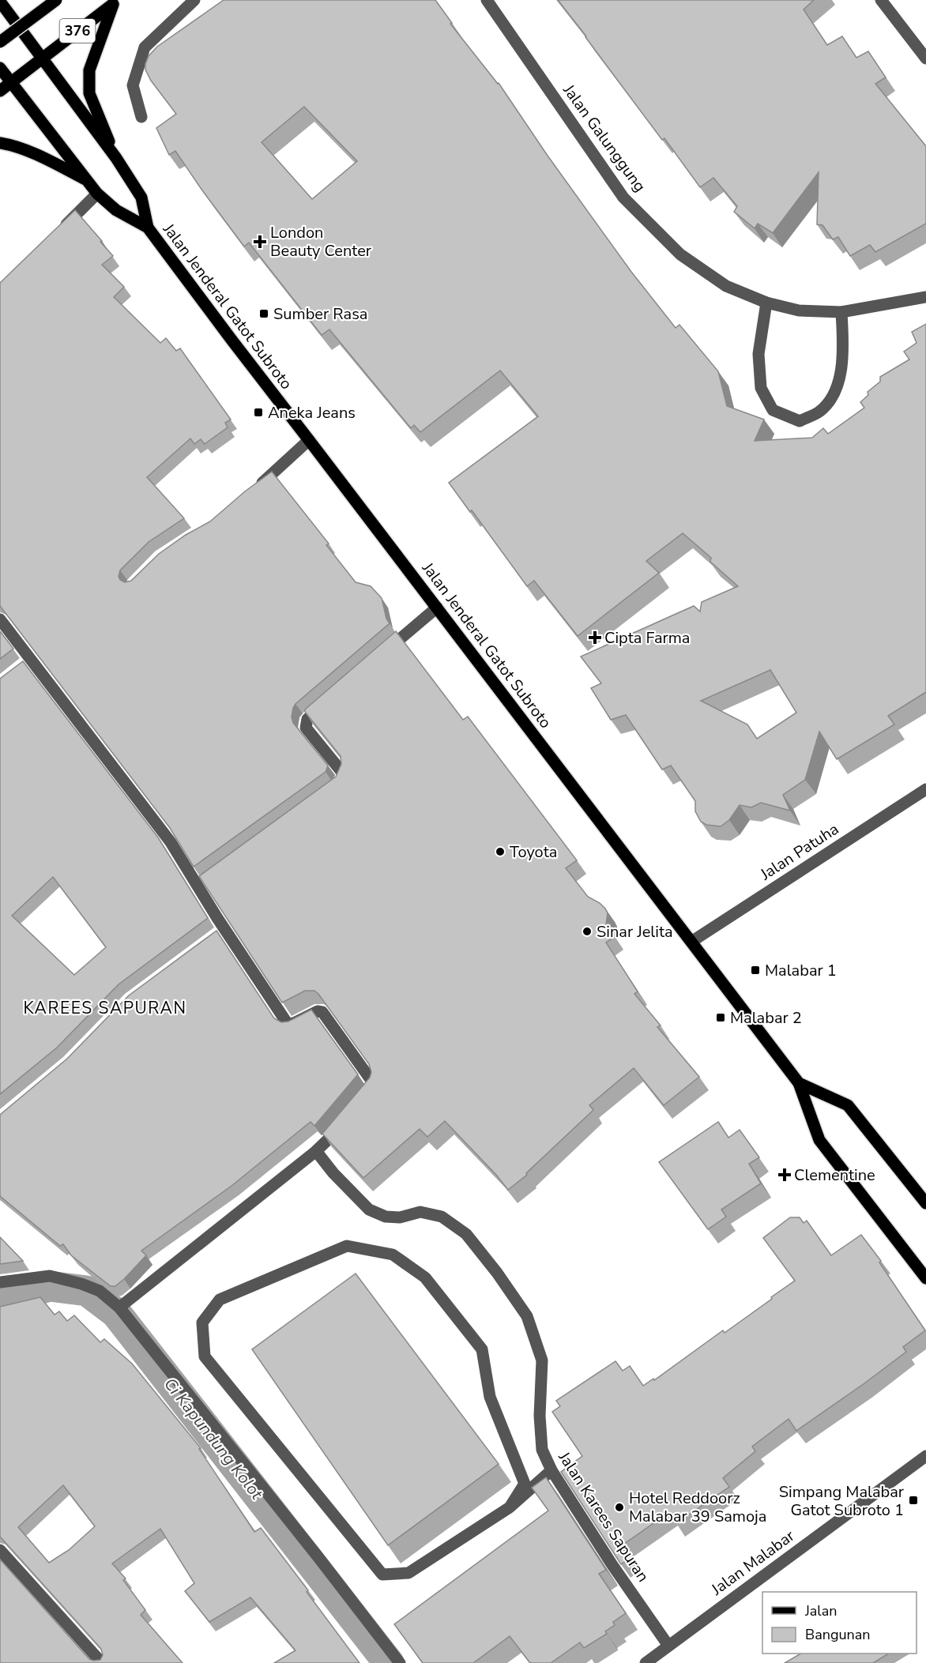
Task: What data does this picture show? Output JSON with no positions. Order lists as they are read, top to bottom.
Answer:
{
  "streets": {
    "main road": ["376", "Jalan Jenderal Gatot Subroto"],
    "street": [
      "Jalan Galunggung",
      "Jalan Patuha",
      "Jalan Karees Sapuran",
      "Jalan Malabar"
    ]
  },
  "crossings": [
    ["376", "Jalan Jenderal Gatot Subroto"],
    ["Jalan Jenderal Gatot Subroto", "Jalan Patuha"],
    ["Jalan Karees Sapuran", "Jalan Malabar"]
  ],
  "districts": ["KAREES SAPURAN"],
  "water": ["Ci Kapundung Kolot"],
  "places": {
    "health": ["London Beauty Center", "Cipta Farma", "Clementine"],
    "transit": [
      "Sumber Rasa",
      "Aneka Jeans",
      "Malabar 1",
      "Malabar 2",
      "Simpang Malabar Gatot Subroto 1"
    ],
    "other": ["Toyota", "Sinar Jelita", "Hotel Reddoorz Malabar 39 Samoja"]
  },
  "legend": ["Jalan", "Bangunan"]
}
